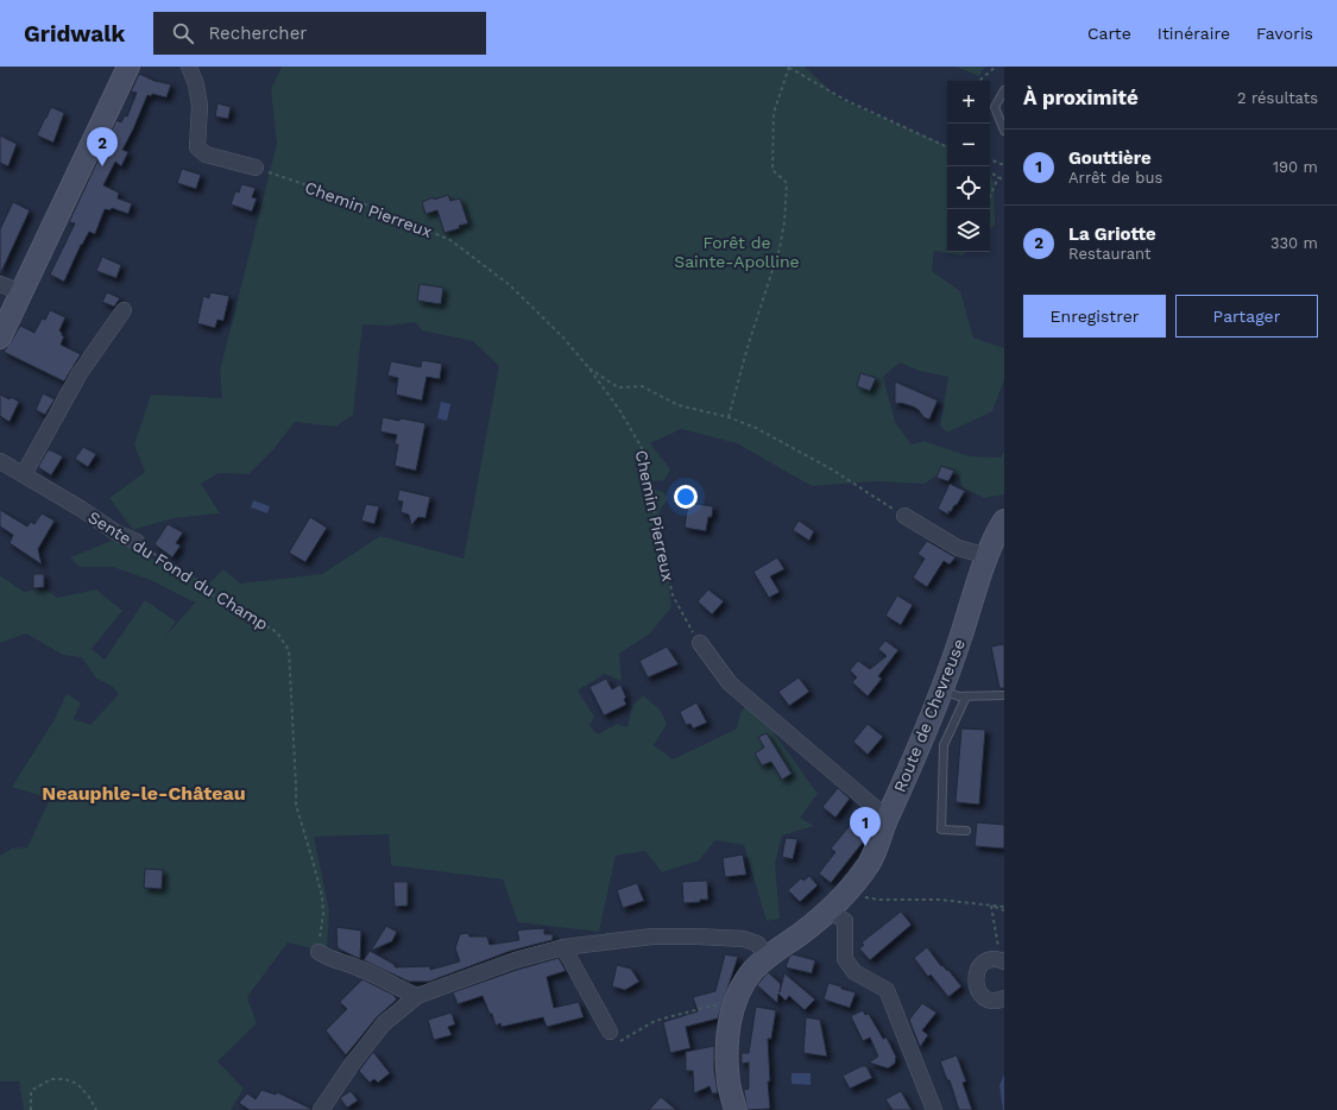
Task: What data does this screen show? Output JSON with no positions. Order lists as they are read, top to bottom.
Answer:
{
  "streets": {
    "street": ["Sente du Fond du Champ", "Route de Chevreuse"],
    "path": ["Chemin Pierreux"]
  },
  "districts": ["Neauphle-le-Château"],
  "parks": ["Forêt de Sainte-Apolline"],
  "page": {
    "header": "Gridwalk",
    "search": "Rechercher",
    "nav": ["Carte", "Itinéraire", "Favoris"],
    "heading": ["À proximité", "2 résultats"],
    "map_buttons": ["+", "−"],
    "pins": ["2", "1"],
    "list": [
      {
        "mark": "1",
        "name": "Gouttière",
        "note": "Arrêt de bus",
        "value": "190 m"
      },
      {
        "mark": "2",
        "name": "La Griotte",
        "note": "Restaurant",
        "value": "330 m"
      }
    ],
    "buttons": ["Enregistrer", "Partager"]
  }
}
